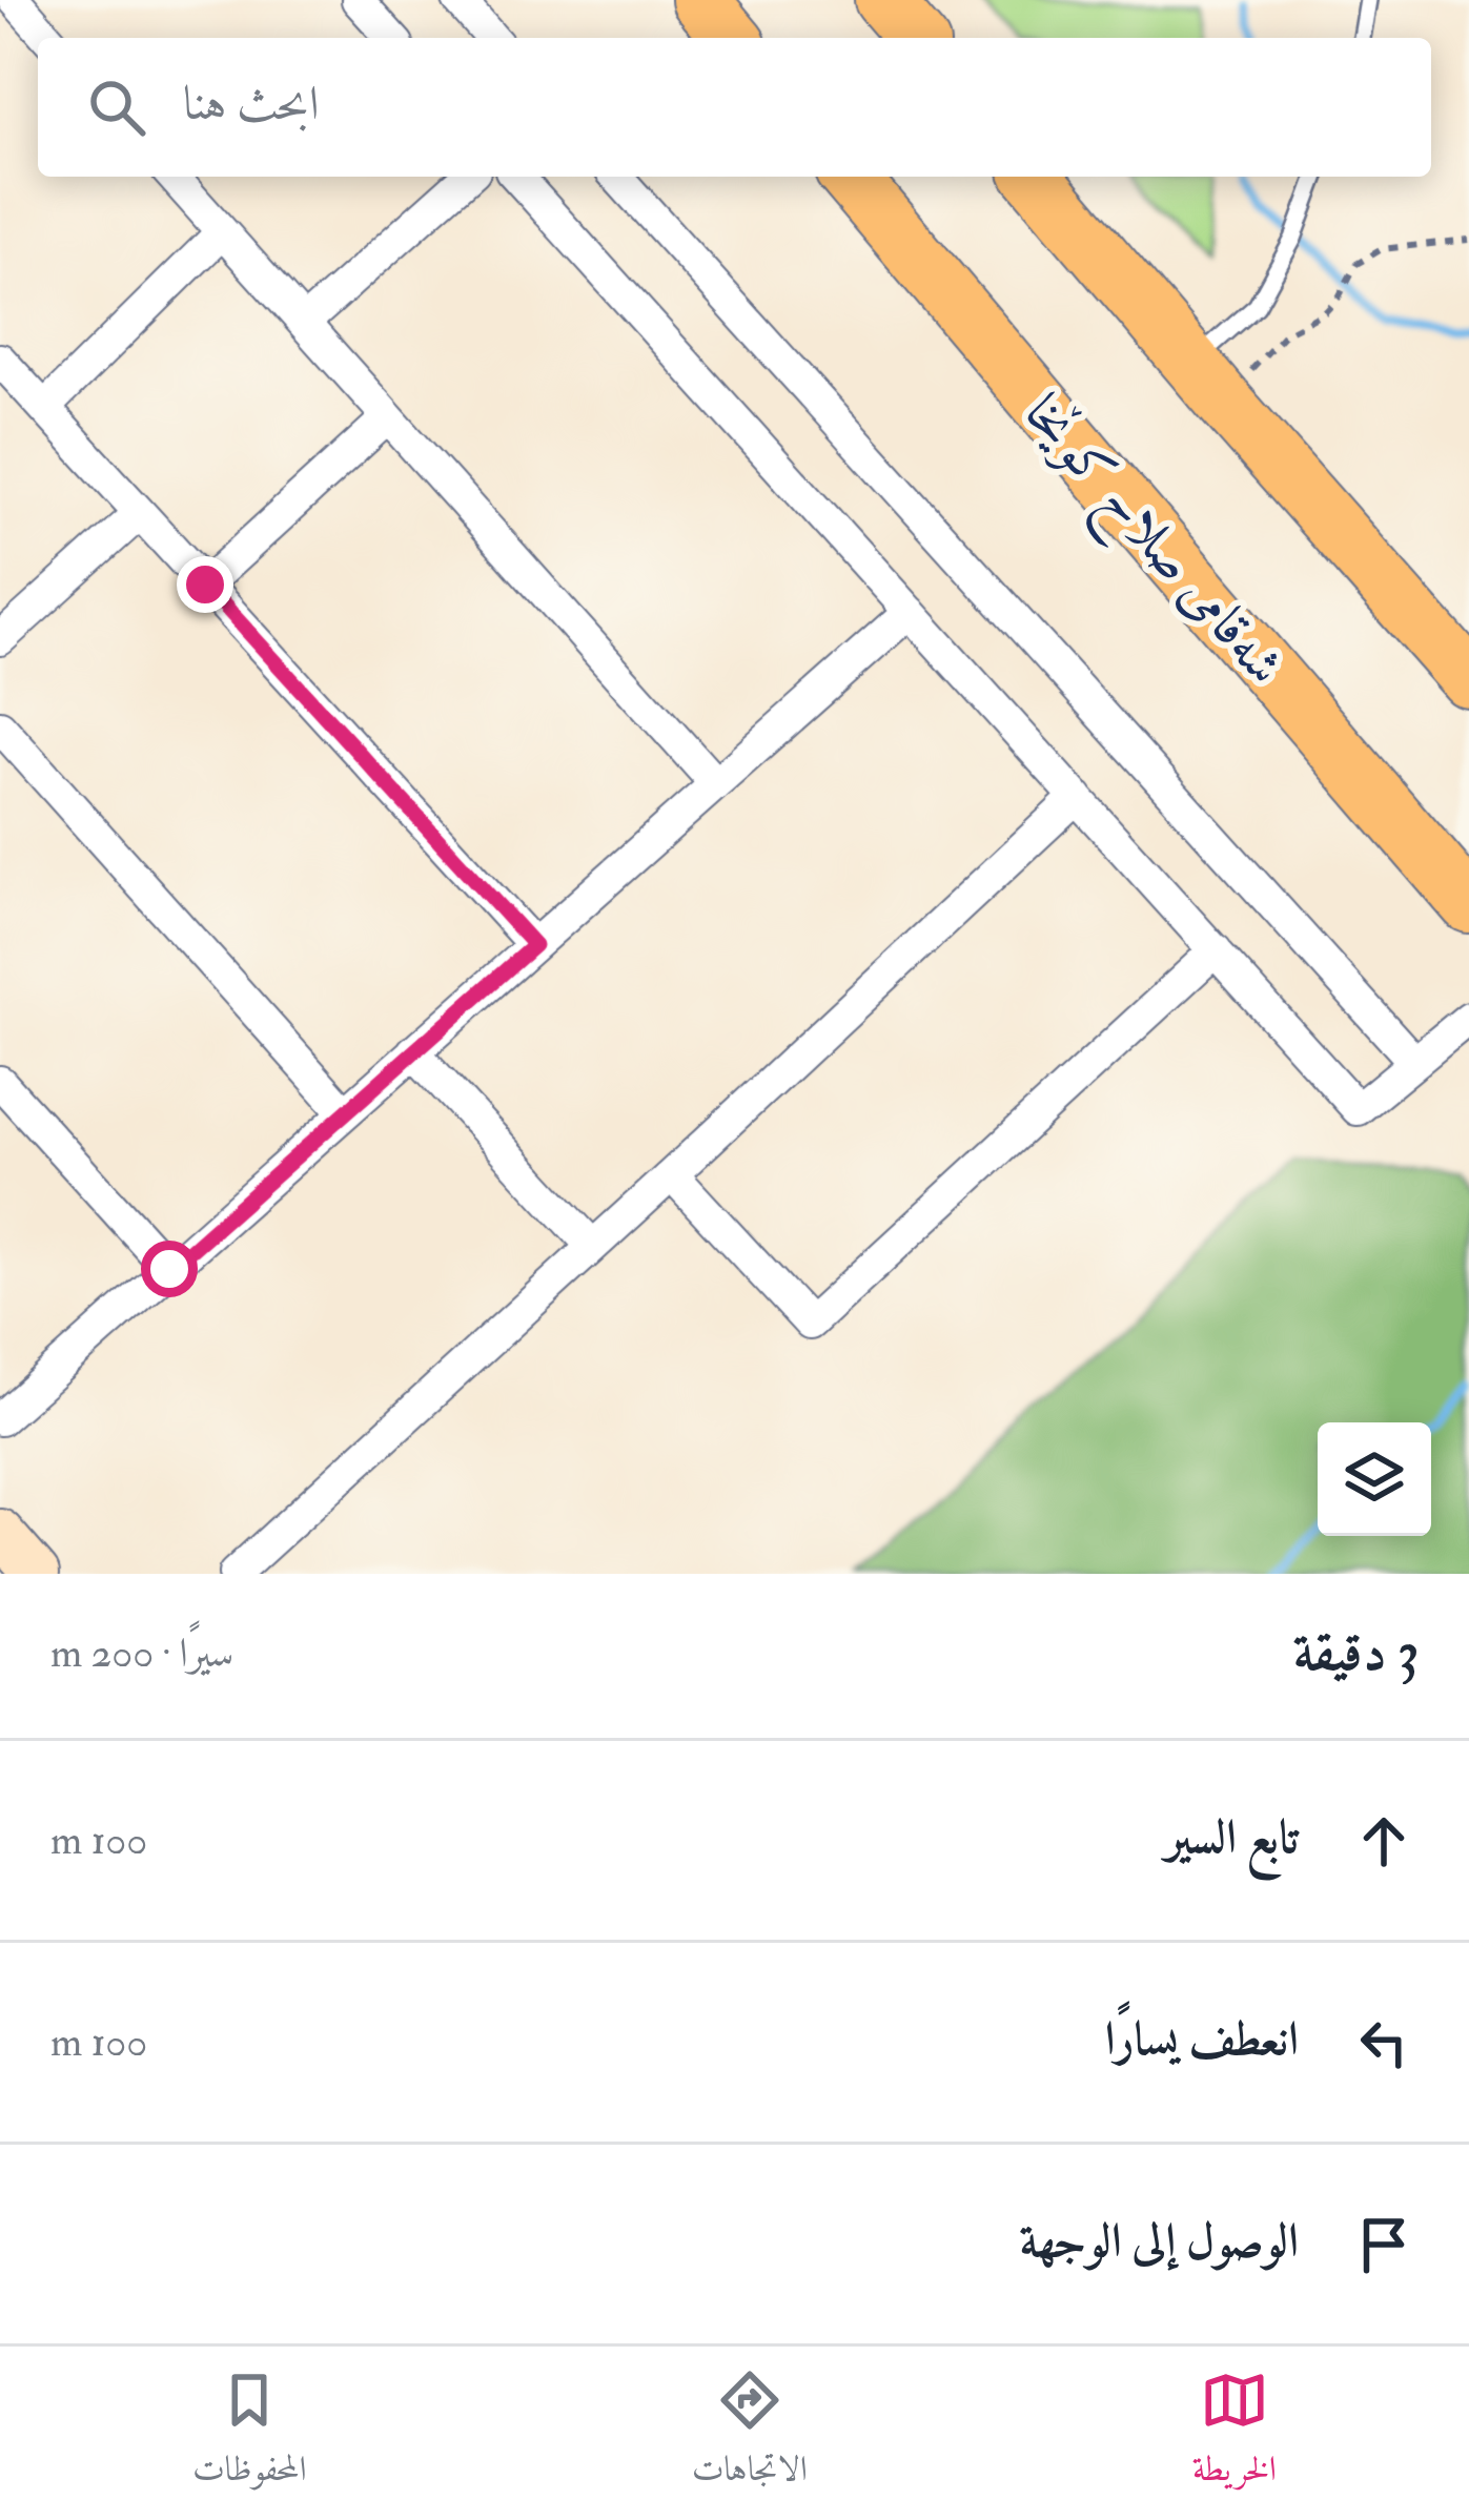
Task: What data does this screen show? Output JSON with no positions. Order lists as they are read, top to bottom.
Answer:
{
  "streets": {
    "highway": ["شەقامی صلاح کوێخا"]
  },
  "page": {
    "search": "ابحث هنا",
    "heading": ["3 دقيقة", "سيرًا · 200 m"],
    "list": [
      ["تابع السير", "100 m"],
      ["انعطف يسارًا", "100 m"],
      "الوصول إلى الوجهة"
    ],
    "nav": ["الخريطة", "الاتجاهات", "المحفوظات"]
  }
}
